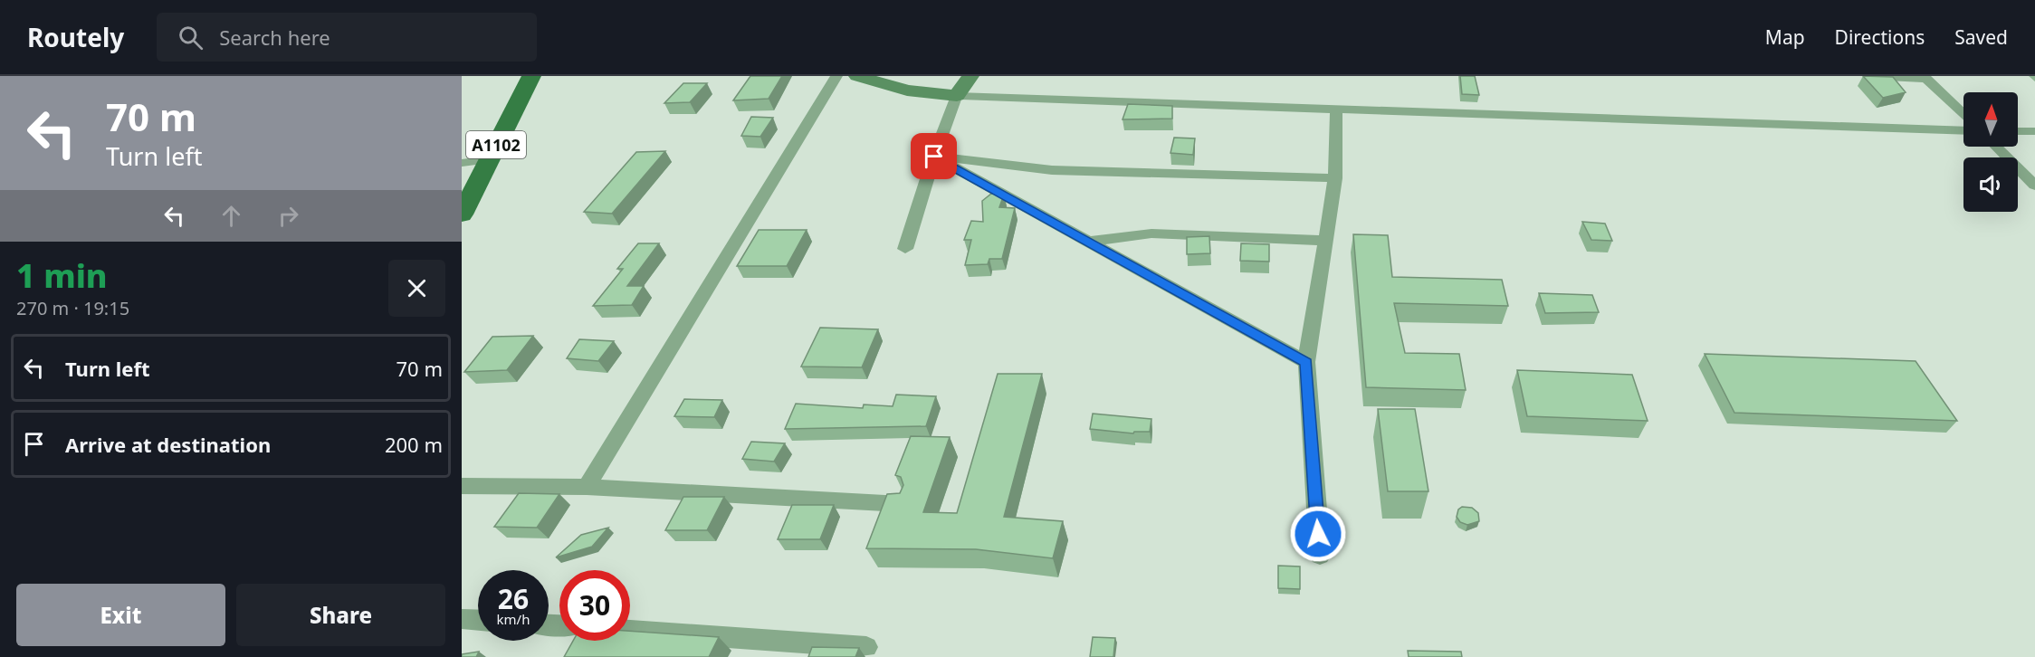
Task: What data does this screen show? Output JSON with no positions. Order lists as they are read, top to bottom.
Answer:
{
  "streets": {
    "main road": ["A1102"]
  },
  "north": "top",
  "page": {
    "header": "Routely",
    "search": "Search here",
    "nav": ["Map", "Directions", "Saved"],
    "turn": ["70 m", "Turn left"],
    "heading": ["1 min", "270 m · 19:15"],
    "list": [
      {
        "name": "Turn left",
        "value": "70 m"
      },
      {
        "name": "Arrive at destination",
        "value": "200 m"
      }
    ],
    "speed": "26 km/h",
    "limit": "30",
    "buttons": ["Exit", "Share"]
  }
}
